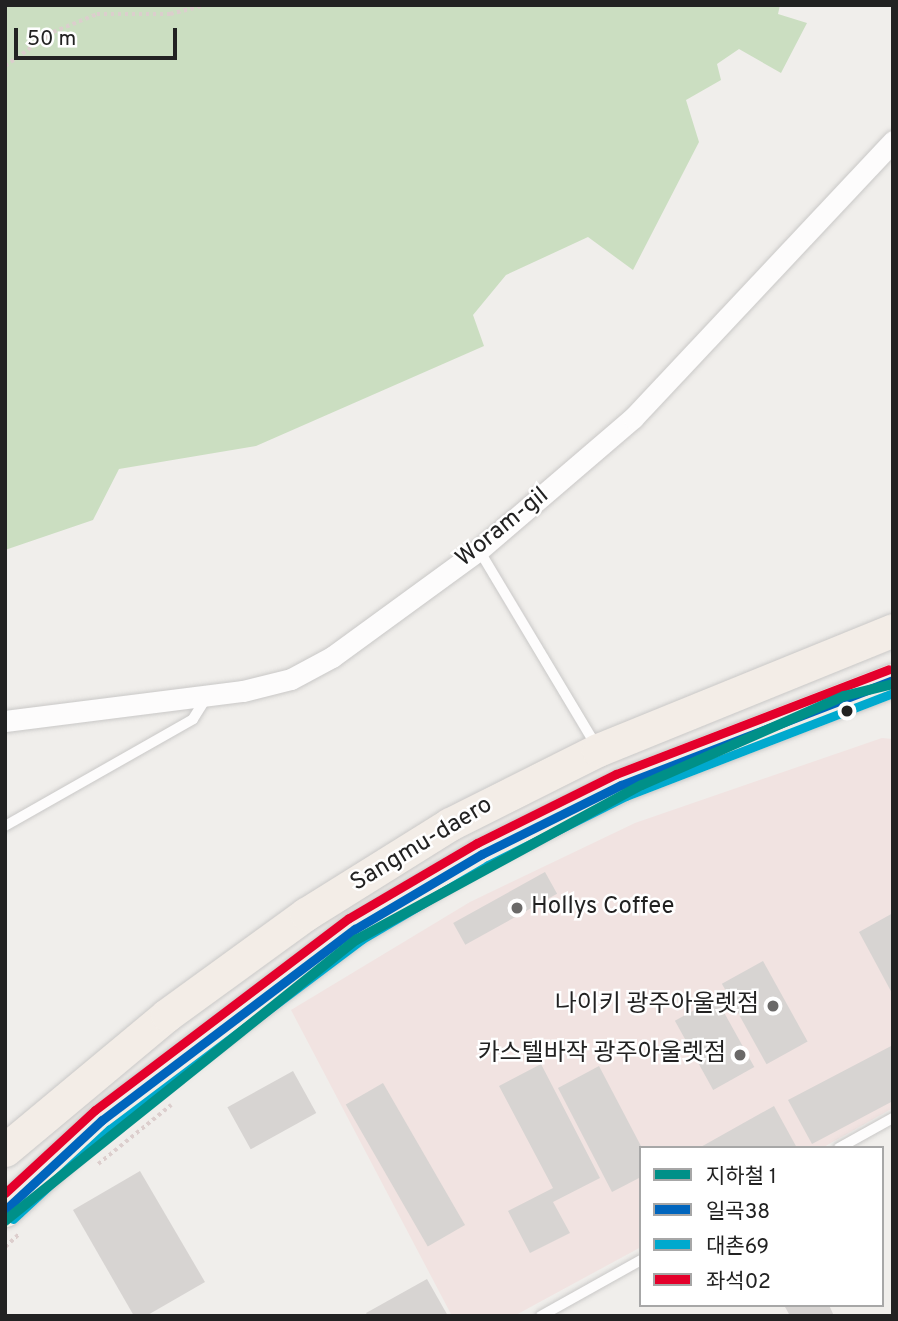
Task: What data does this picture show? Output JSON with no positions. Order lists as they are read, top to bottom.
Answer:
{
  "streets": {
    "main road": ["Sangmu-daero"],
    "street": ["Woram-gil"]
  },
  "places": ["Hollys Coffee", "나이키 광주아울렛점", "카스텔바작 광주아울렛점"],
  "lines": [
    "transit line 좌석02",
    "transit line 일곡38",
    "metro line 1",
    "transit line 대촌69"
  ],
  "legend": [
    "지하철 1",
    "일곡38",
    "대촌69",
    "좌석02"
  ],
  "scale_bar": "50 m"
}
